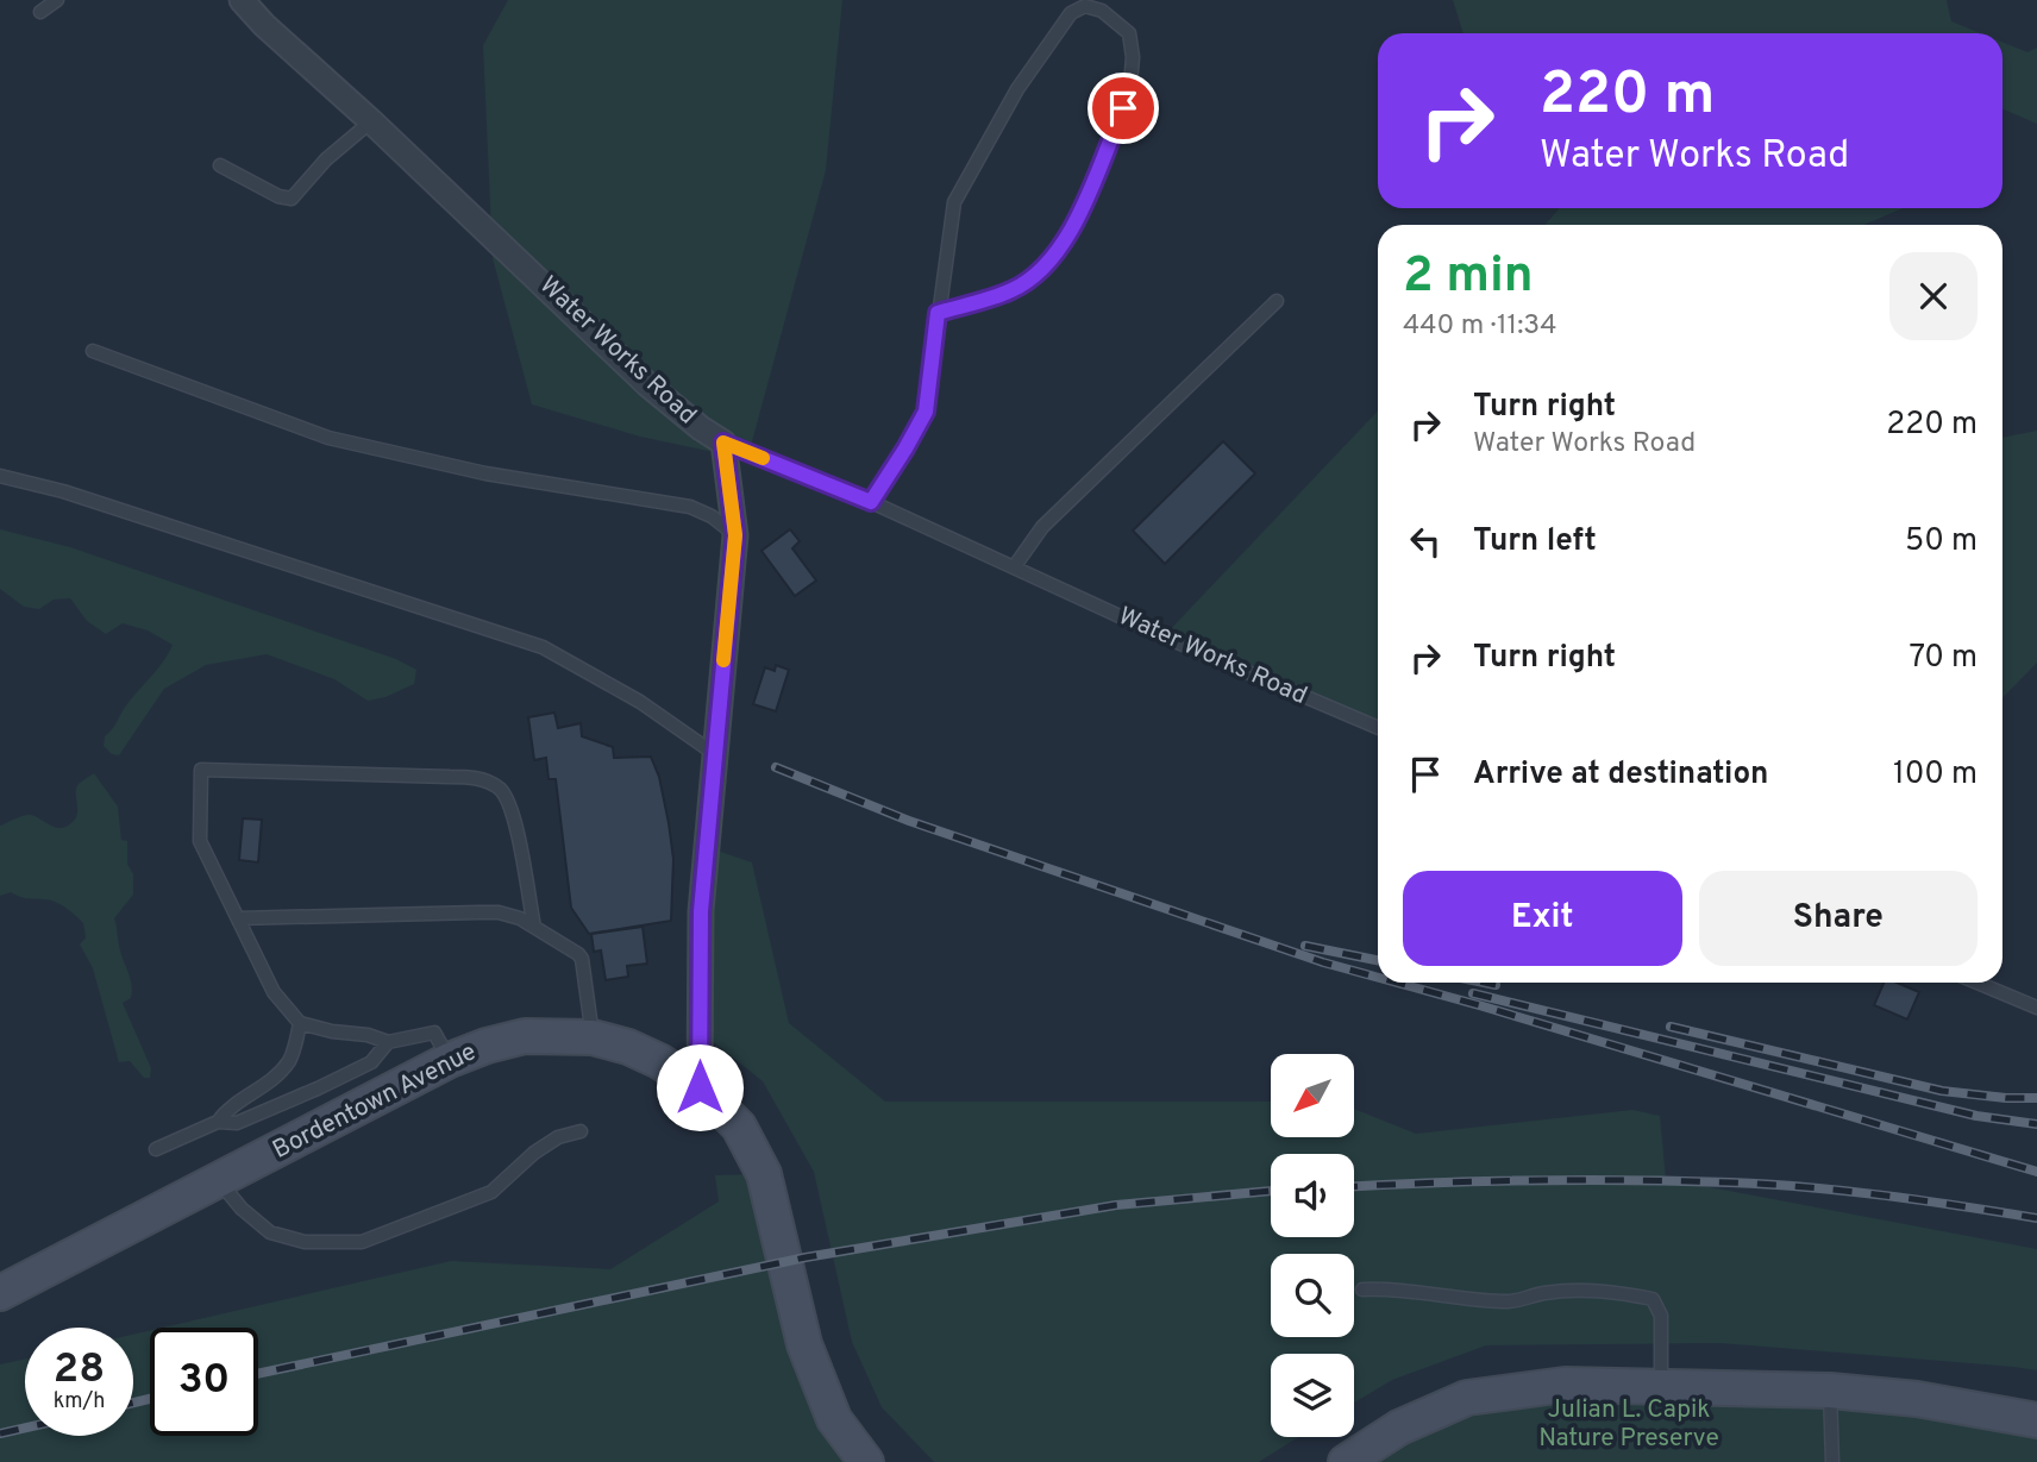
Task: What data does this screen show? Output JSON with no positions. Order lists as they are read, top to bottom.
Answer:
{
  "streets": {
    "main road": ["Bordentown Avenue"],
    "street": ["Water Works Road"]
  },
  "parks": ["Julian L. Capik Nature Preserve"],
  "north": "bottom left",
  "page": {
    "turn": ["220 m", "Water Works Road"],
    "heading": ["2 min", "440 m · 11:34"],
    "list": [
      {
        "name": "Turn right",
        "note": "Water Works Road",
        "value": "220 m"
      },
      {
        "name": "Turn left",
        "value": "50 m"
      },
      {
        "name": "Turn right",
        "value": "70 m"
      },
      {
        "name": "Arrive at destination",
        "value": "100 m"
      }
    ],
    "buttons": ["Exit", "Share"],
    "speed": "28 km/h",
    "limit": "30"
  }
}
